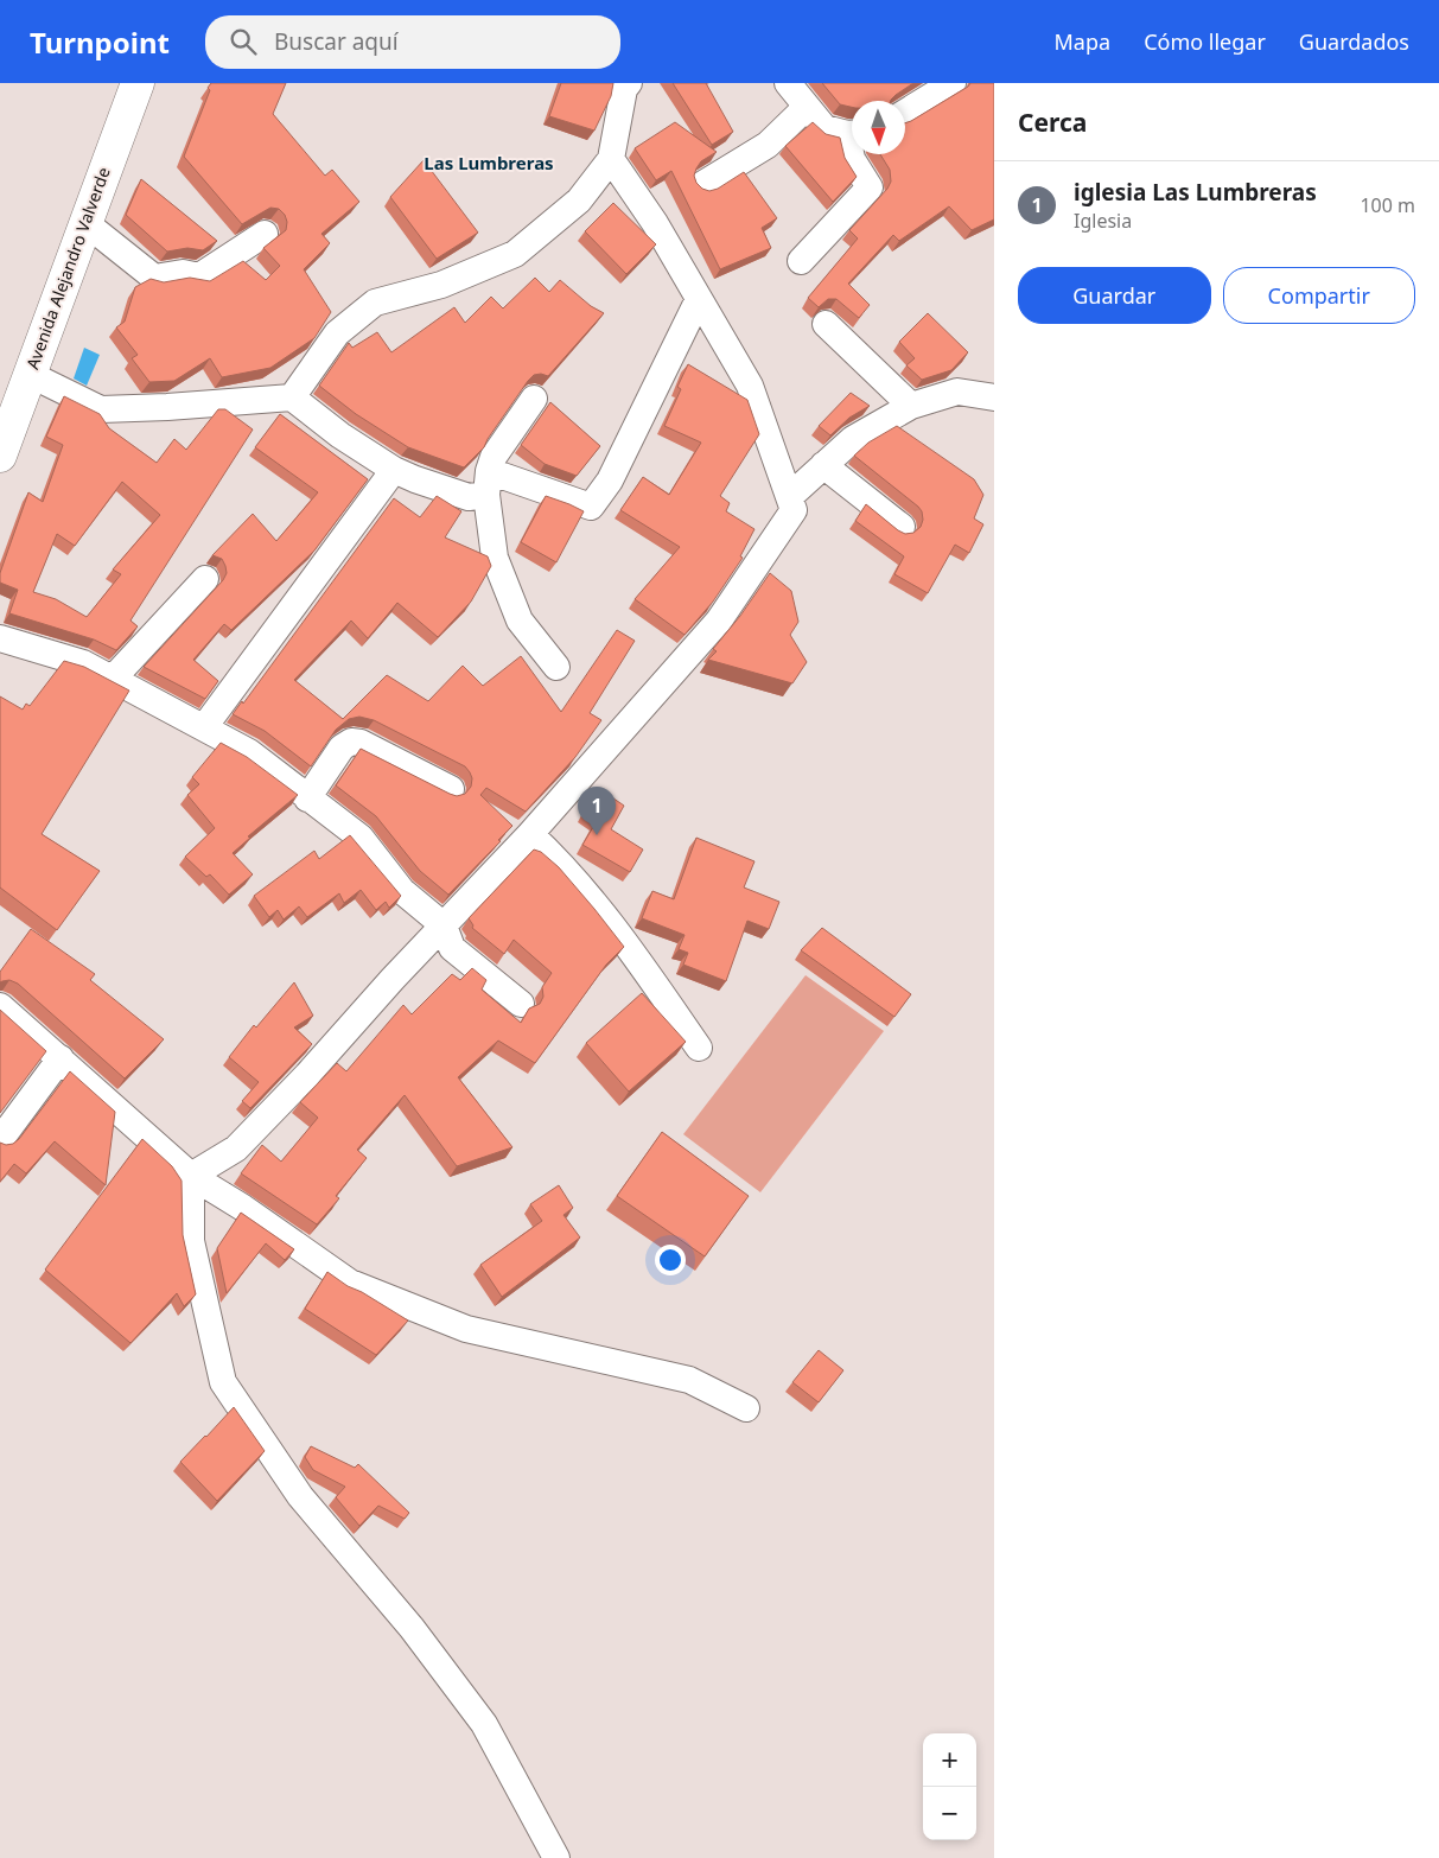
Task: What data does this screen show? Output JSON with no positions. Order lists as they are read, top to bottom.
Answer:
{
  "streets": {
    "main road": ["Avenida Alejandro Valverde"]
  },
  "districts": ["Las Lumbreras"],
  "north": "bottom",
  "page": {
    "header": "Turnpoint",
    "search": "Buscar aquí",
    "nav": ["Mapa", "Cómo llegar", "Guardados"],
    "heading": "Cerca",
    "list": [
      {
        "mark": "1",
        "name": "iglesia Las Lumbreras",
        "note": "Iglesia",
        "value": "100 m"
      }
    ],
    "buttons": ["Guardar", "Compartir"],
    "pins": "1",
    "map_buttons": ["+", "−"]
  }
}
